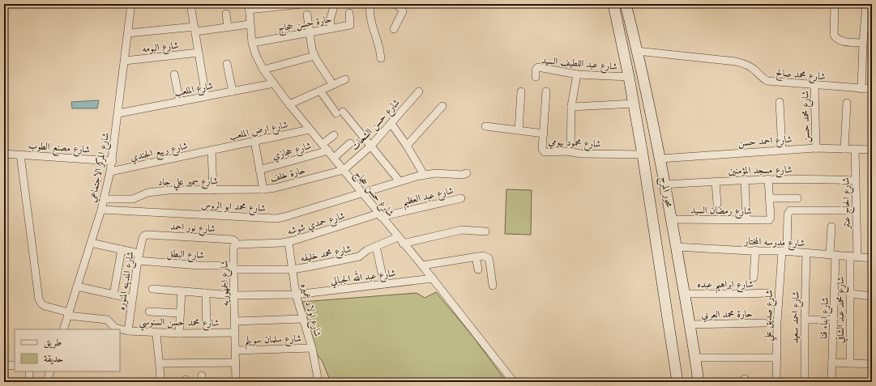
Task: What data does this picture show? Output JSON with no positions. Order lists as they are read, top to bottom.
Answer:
{
  "streets": {
    "main road": ["محور المرج"],
    "street": [
      "حارة حسن حجاج",
      "شارع البومه",
      "شارع عبد اللطيف السيد",
      "شارع محمد صالح",
      "شارع الملعب",
      "شارع محمد حسن",
      "شارع حسن الشحات",
      "شارع ارض الملعب",
      "شارع احمد حسن",
      "شارع محمود بيومي",
      "شارع مصنع الطوب",
      "شارع حجازي",
      "شارع ربيع الجندي",
      "شارع المركز الاجتماعي",
      "شارع مسجد المؤمنين",
      "حارة خلف",
      "شارع سمير علي جاد",
      "شارع حسن حجاج",
      "شارع عبد العظيم",
      "شارع الحاج عنتر",
      "شارع محمد ابو الروس",
      "شارع رمضان السيد",
      "شارع حمدي شوشه",
      "شارع نور احمد",
      "شارع مدرسه المختار",
      "شارع محمد خليفه",
      "شارع البطل",
      "شارع عبد الله الجبالي",
      "شارع المدينه المنوره",
      "شارع الجمهوريه",
      "شارع ابراهيم عبده",
      "شارع اولاد عميره",
      "شارع محمد عبد الشافي",
      "حارة محمد العربي",
      "شارع صديق علي",
      "شارع احمد سعيد",
      "شارع ابناء قنا",
      "شارع محمد حسن السنوسي",
      "شارع سلمان سويلم"
    ]
  },
  "crossings": [
    ["حارة حسن حجاج", "شارع حسن حجاج"],
    ["شارع البومه", "شارع المركز الاجتماعي"],
    ["شارع عبد اللطيف السيد", "محور المرج"],
    ["شارع محمد صالح", "شارع محمد حسن"],
    ["شارع محمد صالح", "محور المرج"],
    ["شارع الملعب", "شارع المركز الاجتماعي"],
    ["شارع الملعب", "شارع حسن حجاج"],
    ["شارع محمد حسن", "شارع احمد حسن"],
    ["شارع حسن الشحات", "حارة خلف"],
    ["شارع حسن الشحات", "شارع حسن حجاج"],
    ["شارع ارض الملعب", "شارع ربيع الجندي"],
    ["شارع ارض الملعب", "شارع حسن حجاج"],
    ["شارع احمد حسن", "محور المرج"],
    ["شارع احمد حسن", "شارع الحاج عنتر"],
    ["شارع محمود بيومي", "محور المرج"],
    ["شارع مصنع الطوب", "شارع المركز الاجتماعي"],
    ["شارع مصنع الطوب", "شارع محمد حسن السنوسي"],
    ["شارع حجازي", "شارع حسن حجاج"],
    ["شارع ربيع الجندي", "شارع المركز الاجتماعي"],
    ["شارع المركز الاجتماعي", "شارع سمير علي جاد"],
    ["شارع المركز الاجتماعي", "شارع محمد ابو الروس"],
    ["شارع المركز الاجتماعي", "شارع البطل"],
    ["شارع المركز الاجتماعي", "شارع محمد حسن السنوسي"],
    ["شارع مسجد المؤمنين", "محور المرج"],
    ["شارع مسجد المؤمنين", "شارع الحاج عنتر"],
    ["حارة خلف", "شارع سمير علي جاد"],
    ["حارة خلف", "شارع حسن حجاج"],
    ["محور المرج", "شارع رمضان السيد"],
    ["محور المرج", "شارع مدرسه المختار"],
    ["محور المرج", "شارع ابراهيم عبده"],
    ["محور المرج", "حارة محمد العربي"],
    ["شارع حسن حجاج", "شارع عبد العظيم"],
    ["شارع حسن حجاج", "شارع محمد ابو الروس"],
    ["شارع حسن حجاج", "شارع حمدي شوشه"],
    ["شارع حسن حجاج", "شارع محمد خليفه"],
    ["شارع حسن حجاج", "شارع عبد الله الجبالي"],
    ["شارع عبد العظيم", "شارع حمدي شوشه"],
    ["شارع الحاج عنتر", "شارع مدرسه المختار"],
    ["شارع الحاج عنتر", "شارع محمد عبد الشافي"],
    ["شارع الحاج عنتر", "شارع صديق علي"],
    ["شارع حمدي شوشه", "شارع نور احمد"],
    ["شارع حمدي شوشه", "شارع الجمهوريه"],
    ["شارع حمدي شوشه", "شارع اولاد عميره"],
    ["شارع نور احمد", "شارع المدينه المنوره"],
    ["شارع نور احمد", "شارع الجمهوريه"],
    ["شارع مدرسه المختار", "شارع محمد عبد الشافي"],
    ["شارع مدرسه المختار", "شارع صديق علي"],
    ["شارع مدرسه المختار", "شارع احمد سعيد"],
    ["شارع مدرسه المختار", "شارع ابناء قنا"],
    ["شارع محمد خليفه", "شارع البطل"],
    ["شارع محمد خليفه", "شارع الجمهوريه"],
    ["شارع محمد خليفه", "شارع اولاد عميره"],
    ["شارع البطل", "شارع المدينه المنوره"],
    ["شارع البطل", "شارع الجمهوريه"],
    ["شارع عبد الله الجبالي", "شارع الجمهوريه"],
    ["شارع عبد الله الجبالي", "شارع اولاد عميره"],
    ["شارع المدينه المنوره", "شارع محمد حسن السنوسي"],
    ["شارع الجمهوريه", "شارع محمد حسن السنوسي"],
    ["شارع الجمهوريه", "شارع سلمان سويلم"],
    ["شارع اولاد عميره", "شارع سلمان سويلم"]
  ],
  "legend": ["طريق", "حديقة"]
}
